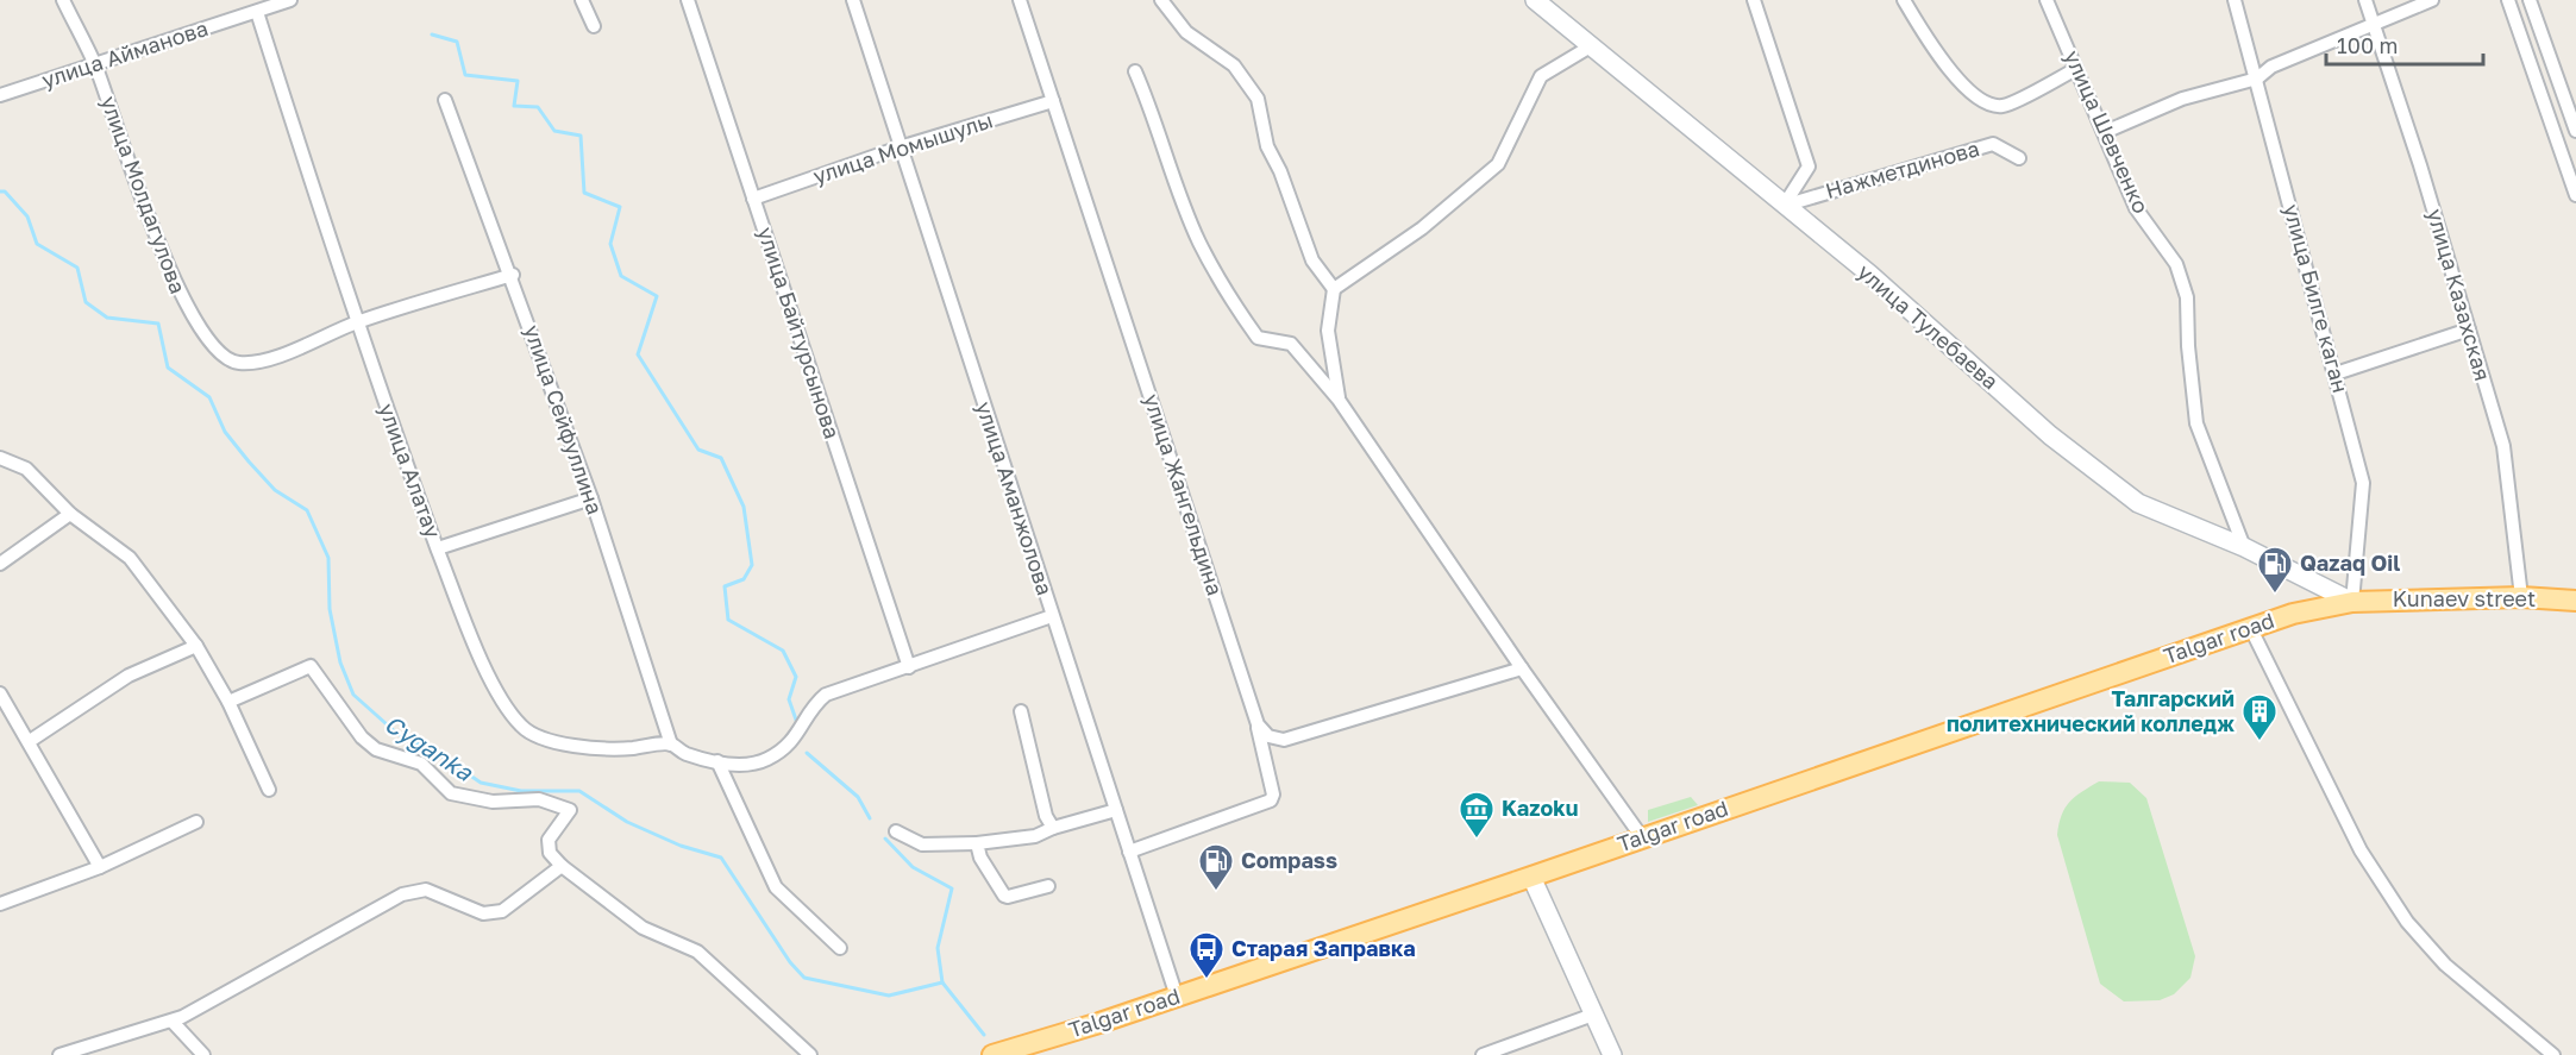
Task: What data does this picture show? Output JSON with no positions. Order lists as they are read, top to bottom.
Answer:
{
  "streets": {
    "main road": ["Kunaev street", "Talgar road"],
    "street": [
      "улица Айманова",
      "улица Шевченко",
      "улица Момышулы",
      "Нажметдинова",
      "улица Молдагулова",
      "улица Казахская",
      "улица Билге каган",
      "улица Тулебаева",
      "улица Байтурсынова",
      "улица Сейфуллина",
      "улица Алатау",
      "улица Жангельдина",
      "улица Аманжолова"
    ]
  },
  "crossings": [
    ["улица Айманова", "улица Молдагулова"],
    ["улица Айманова", "улица Алатау"],
    ["улица Шевченко", "улица Тулебаева"],
    ["улица Момышулы", "улица Байтурсынова"],
    ["улица Момышулы", "улица Жангельдина"],
    ["улица Момышулы", "улица Аманжолова"],
    ["Нажметдинова", "улица Тулебаева"],
    ["улица Молдагулова", "улица Алатау"],
    ["улица Казахская", "Kunaev street"],
    ["улица Билге каган", "улица Тулебаева"],
    ["улица Билге каган", "Kunaev street"],
    ["улица Билге каган", "Talgar road"],
    ["улица Тулебаева", "Kunaev street"],
    ["улица Тулебаева", "Talgar road"],
    ["улица Байтурсынова", "улица Алатау"],
    ["улица Сейфуллина", "улица Алатау"],
    ["улица Алатау", "улица Аманжолова"],
    ["улица Жангельдина", "улица Аманжолова"],
    ["улица Аманжолова", "Talgar road"],
    ["Kunaev street", "Talgar road"]
  ],
  "water": ["Cyganka"],
  "places": {
    "fuel station": ["Qazaq Oil", "Compass"],
    "building": ["Талгарский политехнический колледж"],
    "museum": ["Kazoku"],
    "bus stop": ["Старая Заправка"]
  },
  "scale_bar": "100 m"
}
